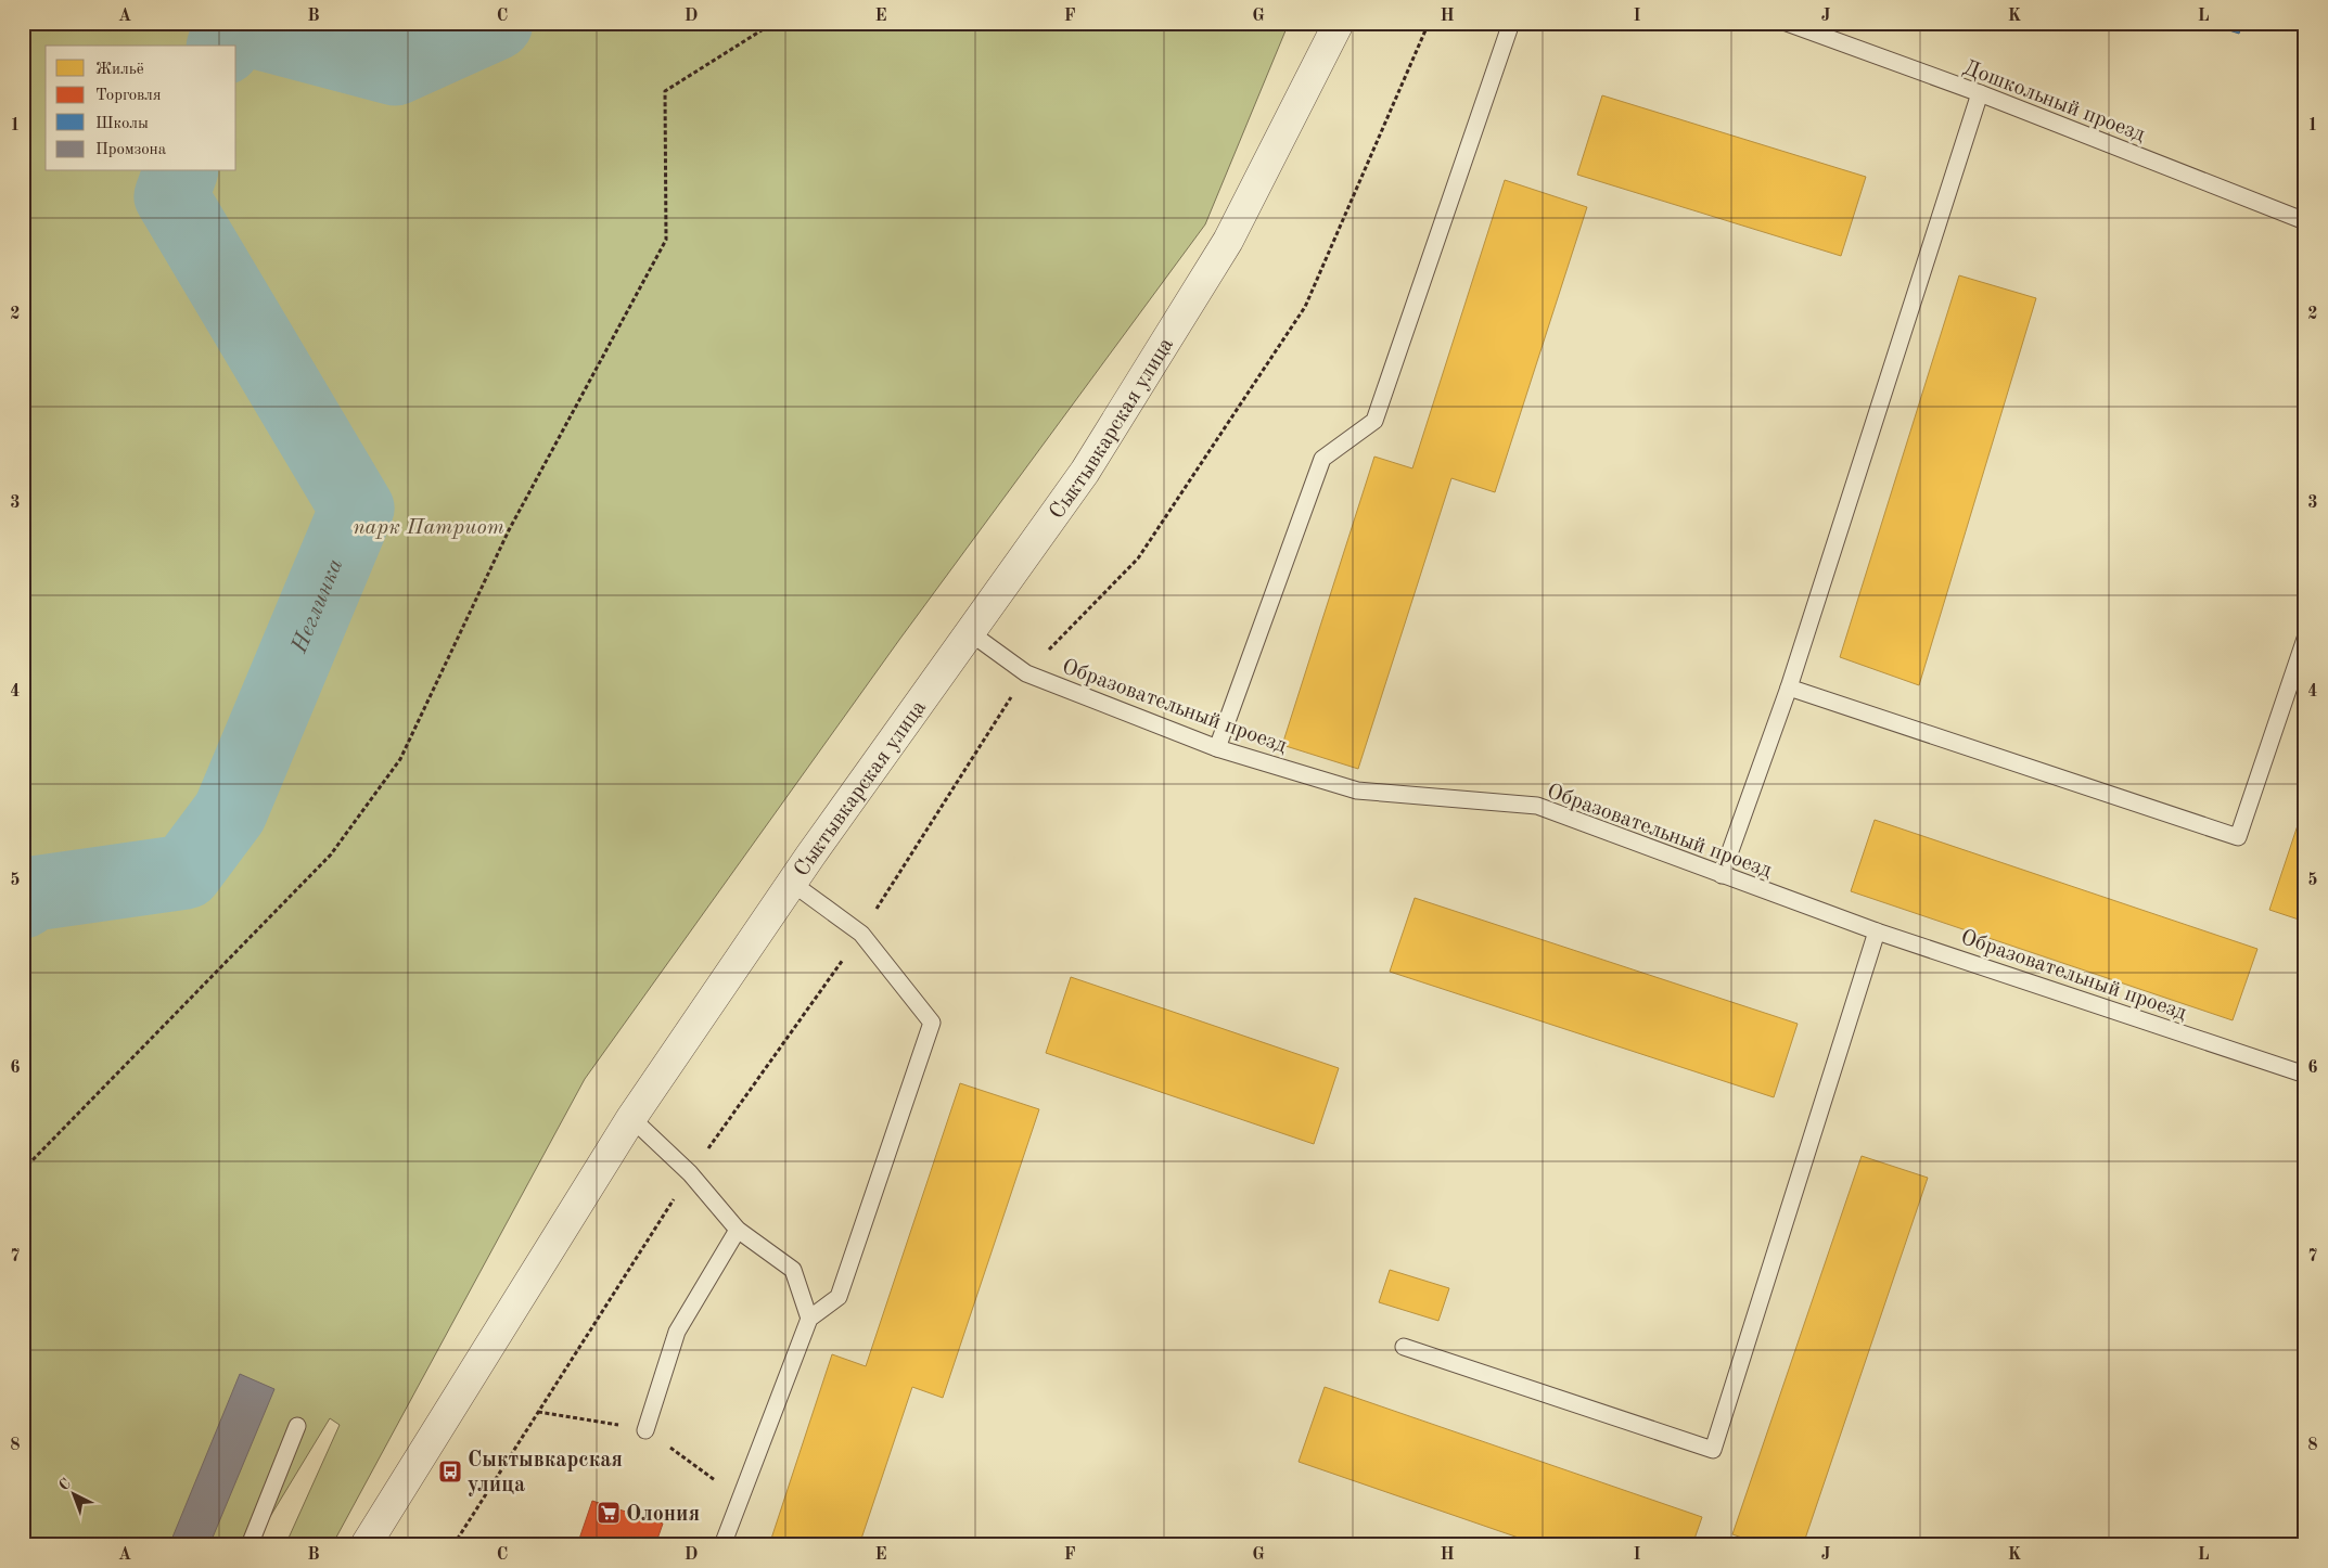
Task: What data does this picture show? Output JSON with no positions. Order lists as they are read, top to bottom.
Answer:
{
  "streets": {
    "street": ["Сыктывкарская улица"],
    "lane": ["Дошкольный проезд", "Образовательный проезд"]
  },
  "crossings": [
    ["Сыктывкарская улица", "Образовательный проезд"]
  ],
  "water": ["Неглинка"],
  "parks": ["парк Патриот"],
  "places": {
    "bus stop": ["Сыктывкарская улица"],
    "supermarket": ["Олония"]
  },
  "legend": [
    "Жильё",
    "Торговля",
    "Школы",
    "Промзона"
  ],
  "north": "top left",
  "grid": {
    "columns": [
      "A",
      "B",
      "C",
      "D",
      "E",
      "F",
      "G",
      "H",
      "I",
      "J",
      "K",
      "L"
    ],
    "rows": [
      "1",
      "2",
      "3",
      "4",
      "5",
      "6",
      "7",
      "8"
    ]
  }
}
